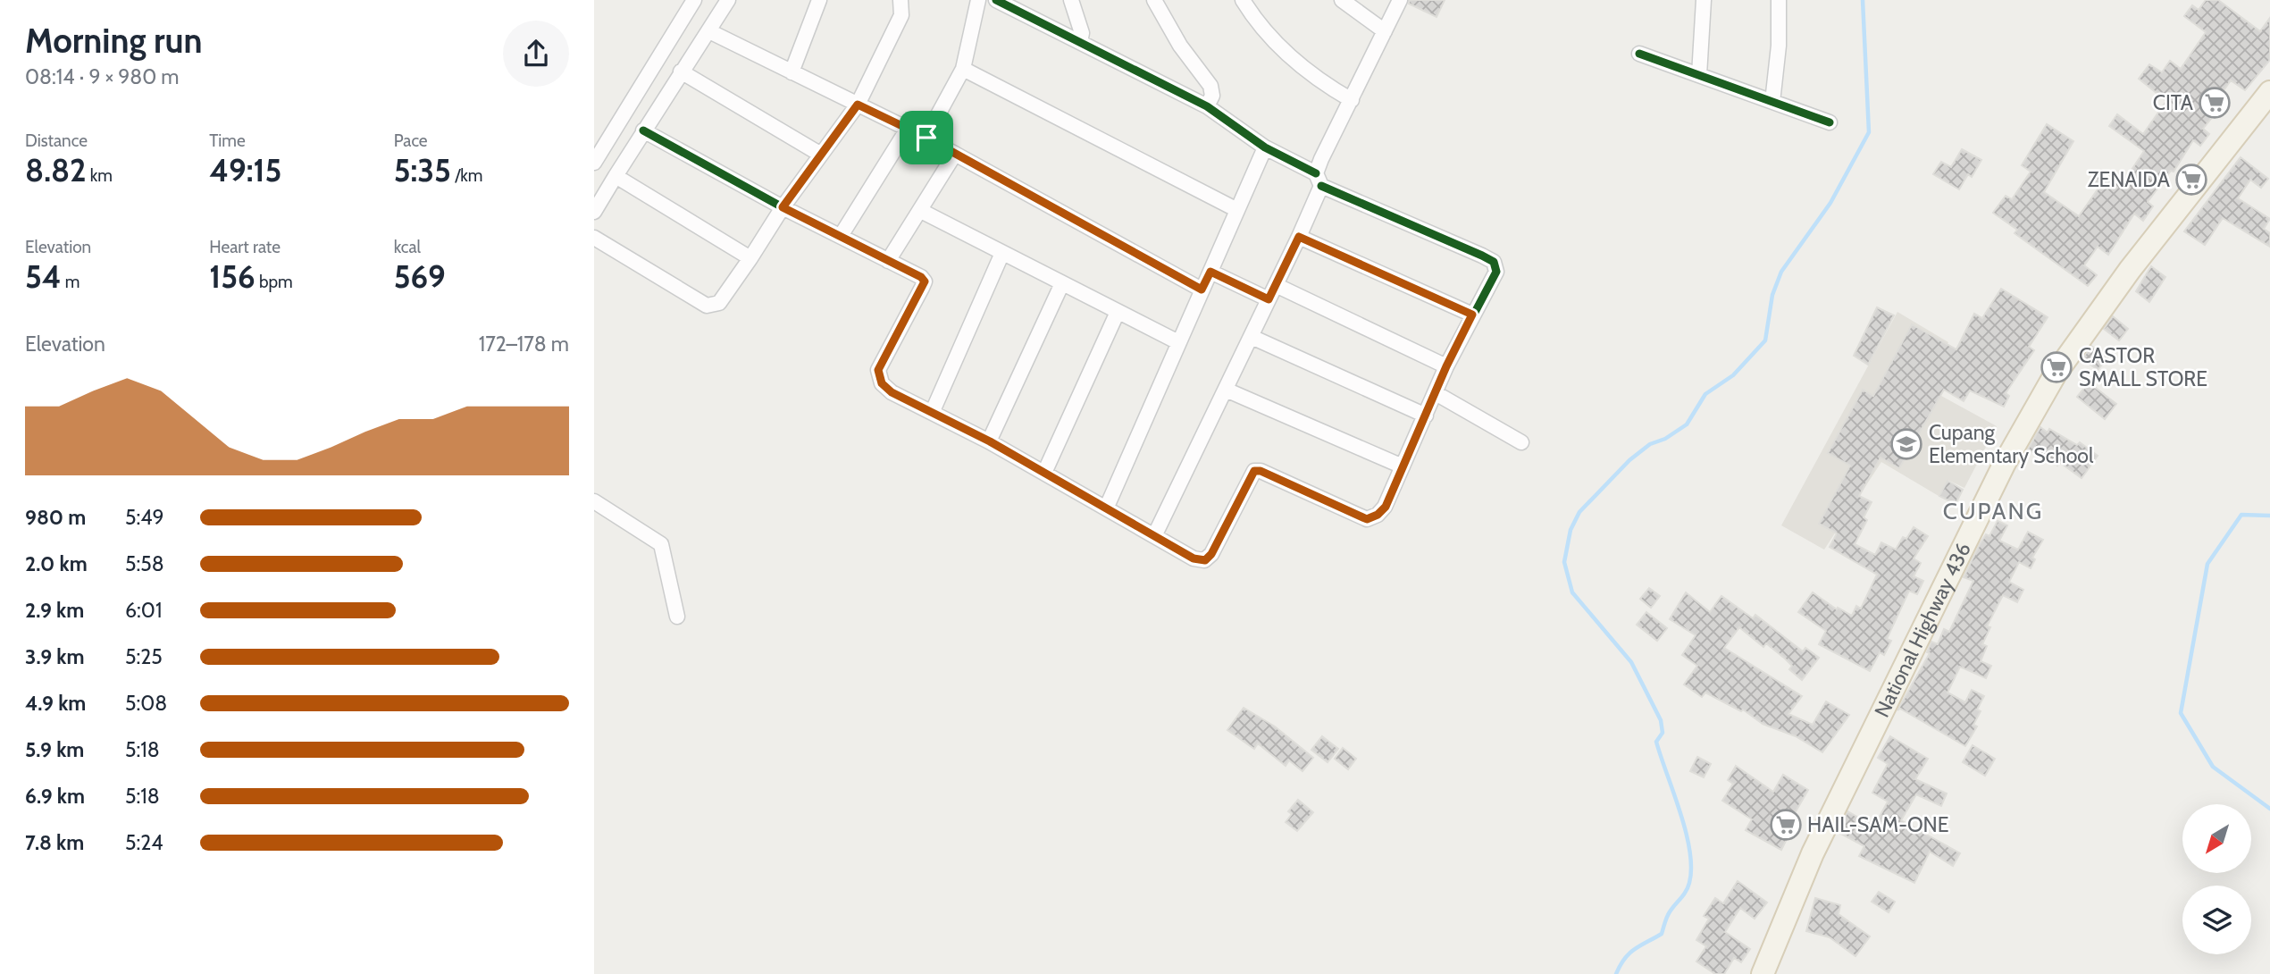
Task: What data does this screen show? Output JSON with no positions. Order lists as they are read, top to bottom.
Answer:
{
  "streets": {
    "main road": ["National Highway 436"]
  },
  "districts": ["CUPANG"],
  "places": {
    "supermarket": [
      "CITA",
      "ZENAIDA",
      "CASTOR SMALL STORE",
      "HAIL-SAM-ONE"
    ],
    "school or university": ["Cupang Elementary School"]
  },
  "north": "bottom left",
  "page": {
    "heading": ["Morning run", "08:14 · 9 × 980 m"],
    "stats": [
      ["Distance", "8.82 km"],
      ["Time", "49:15"],
      ["Pace", "5:35 /km"],
      ["Elevation", "54 m"],
      ["Heart rate", "156 bpm"],
      ["kcal", "569"]
    ],
    "chart": ["Elevation", "172–178 m"],
    "list": [
      {
        "name": "980 m",
        "note": "5:49"
      },
      {
        "name": "2.0 km",
        "note": "5:58"
      },
      {
        "name": "2.9 km",
        "note": "6:01"
      },
      {
        "name": "3.9 km",
        "note": "5:25"
      },
      {
        "name": "4.9 km",
        "note": "5:08"
      },
      {
        "name": "5.9 km",
        "note": "5:18"
      },
      {
        "name": "6.9 km",
        "note": "5:18"
      },
      {
        "name": "7.8 km",
        "note": "5:24"
      }
    ]
  }
}
